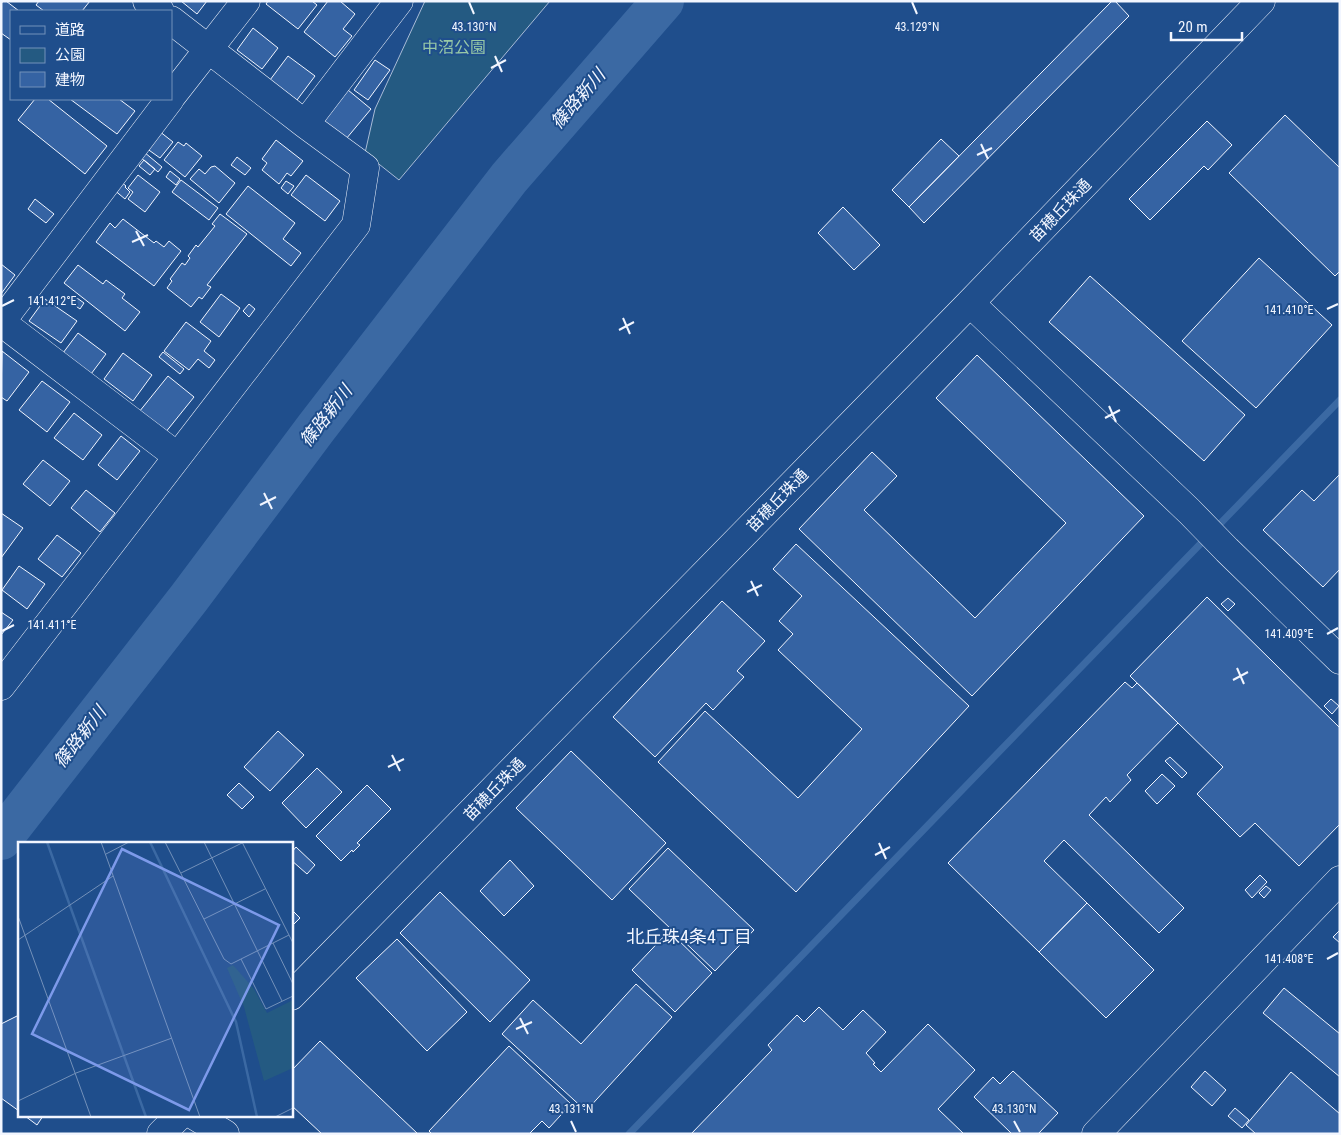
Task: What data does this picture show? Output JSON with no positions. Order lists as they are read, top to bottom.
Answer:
{
  "streets": {
    "street": ["苗穂丘珠通"]
  },
  "districts": ["北丘珠4条4丁目"],
  "water": ["篠路新川"],
  "parks": ["中沼公園"],
  "legend": ["道路", "公園", "建物"],
  "scale_bar": "20 m",
  "coordinates": [
    "43.130°N",
    "43.129°N",
    "141.412°E",
    "141.410°E",
    "141.411°E",
    "141.409°E",
    "141.408°E",
    "43.131°N"
  ]
}
